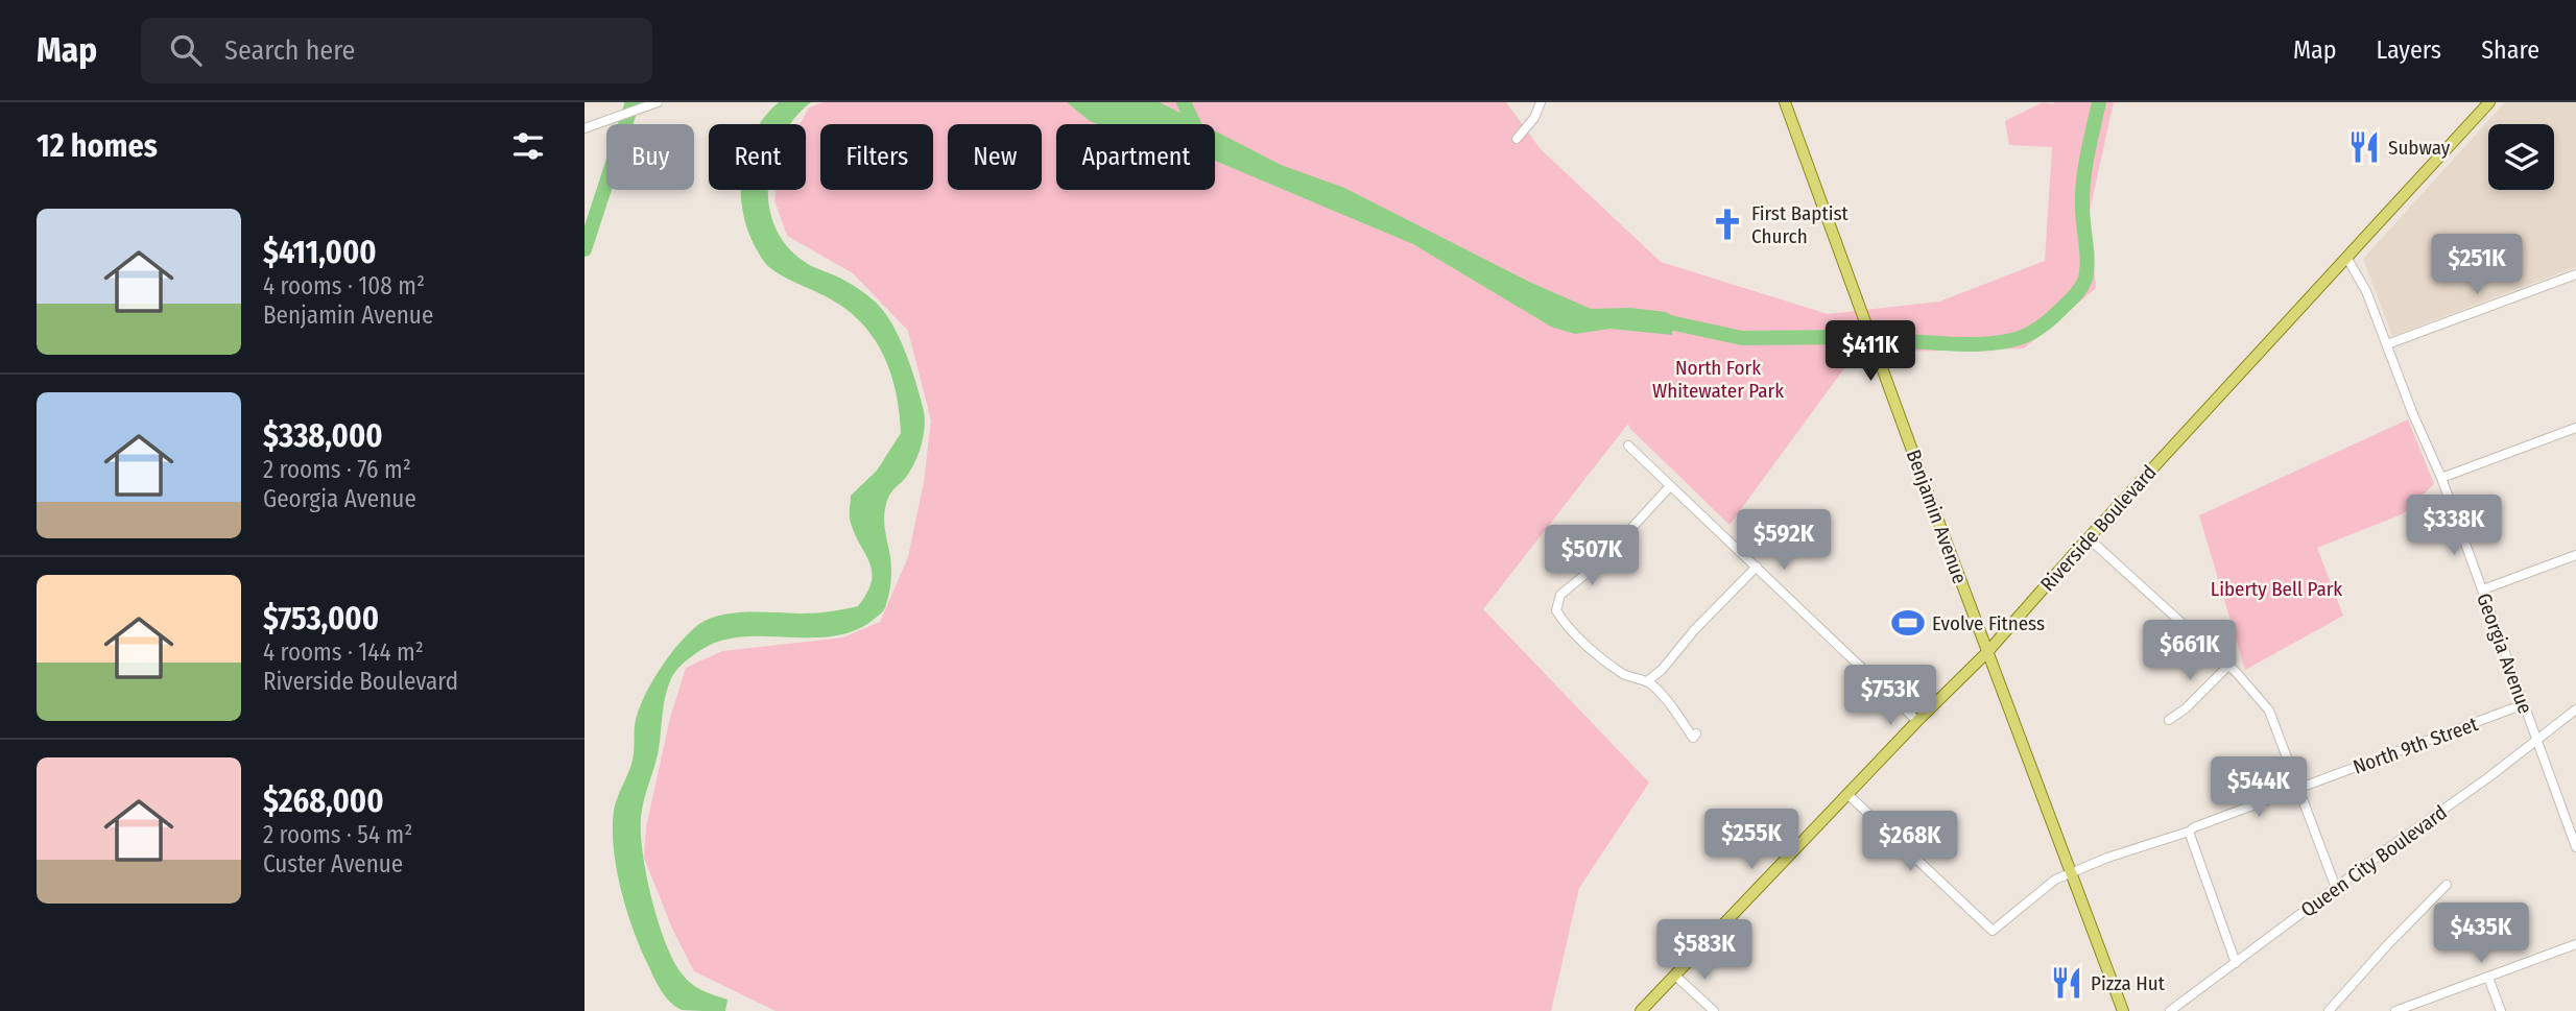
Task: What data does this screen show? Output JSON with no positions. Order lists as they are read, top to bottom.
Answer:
{
  "streets": {
    "main road": ["Benjamin Avenue", "Riverside Boulevard"],
    "street": ["Georgia Avenue", "North 9th Street", "Queen City Boulevard"]
  },
  "crossings": [
    ["Benjamin Avenue", "Riverside Boulevard"],
    ["Benjamin Avenue", "North 9th Street"],
    ["Riverside Boulevard", "Georgia Avenue"],
    ["Riverside Boulevard", "North 9th Street"],
    ["Georgia Avenue", "North 9th Street"],
    ["Georgia Avenue", "Queen City Boulevard"]
  ],
  "parks": ["North Fork Whitewater Park", "Liberty Bell Park"],
  "places": {
    "restaurant": ["Subway", "Pizza Hut"],
    "church": ["First Baptist Church"],
    "sports": ["Evolve Fitness"]
  },
  "page": {
    "header": "Map",
    "search": "Search here",
    "nav": ["Map", "Layers", "Share"],
    "heading": "12 homes",
    "chip": [
      "Buy",
      "Rent",
      "Filters",
      "New",
      "Apartment"
    ],
    "list": [
      {
        "name": "$411,000",
        "note": "4 rooms · 108 m² · Benjamin Avenue"
      },
      {
        "name": "$338,000",
        "note": "2 rooms · 76 m² · Georgia Avenue"
      },
      {
        "name": "$753,000",
        "note": "4 rooms · 144 m² · Riverside Boulevard"
      },
      {
        "name": "$268,000",
        "note": "2 rooms · 54 m² · Custer Avenue"
      }
    ],
    "price": [
      "$251K",
      "$411K",
      "$338K",
      "$592K",
      "$507K",
      "$661K",
      "$753K",
      "$544K",
      "$255K",
      "$268K",
      "$435K",
      "$583K"
    ]
  }
}
